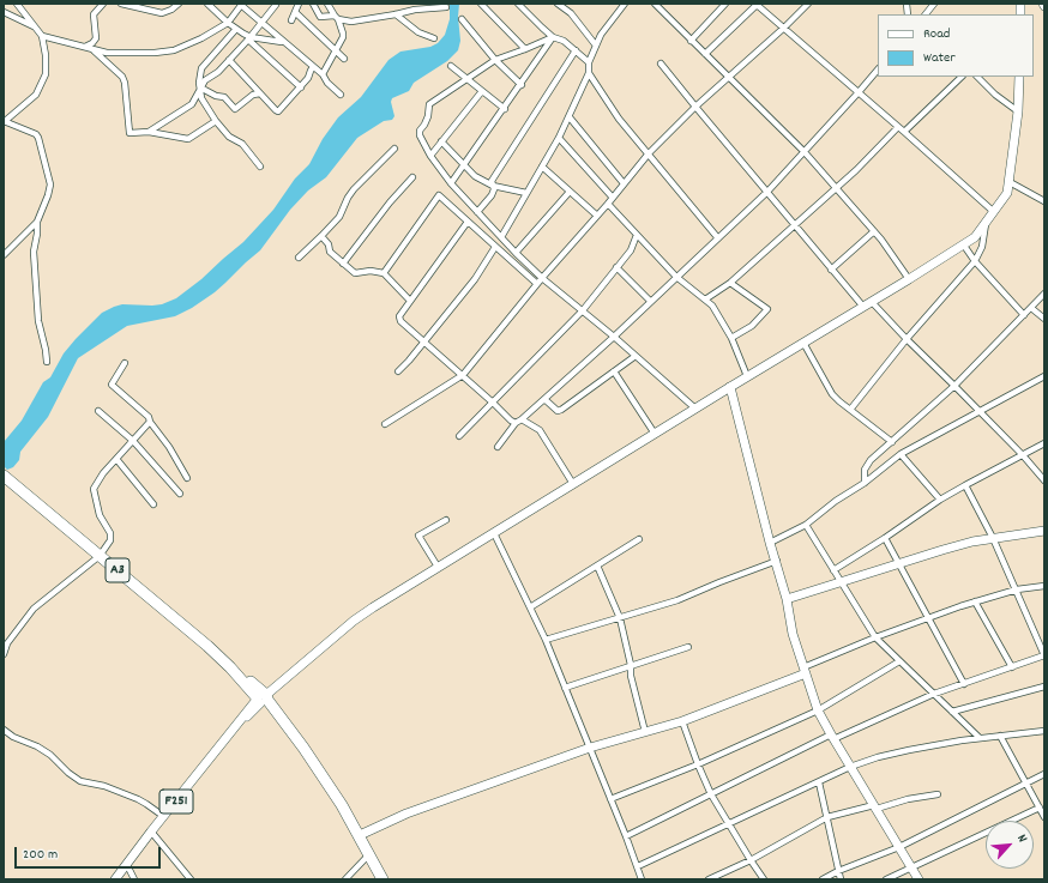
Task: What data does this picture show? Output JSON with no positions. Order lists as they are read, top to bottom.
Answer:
{
  "streets": {
    "highway": ["A3"],
    "street": ["F251"]
  },
  "crossings": [
    ["A3", "F251"]
  ],
  "legend": ["Road", "Water"],
  "scale_bar": "200 m",
  "north": "top right"
}
